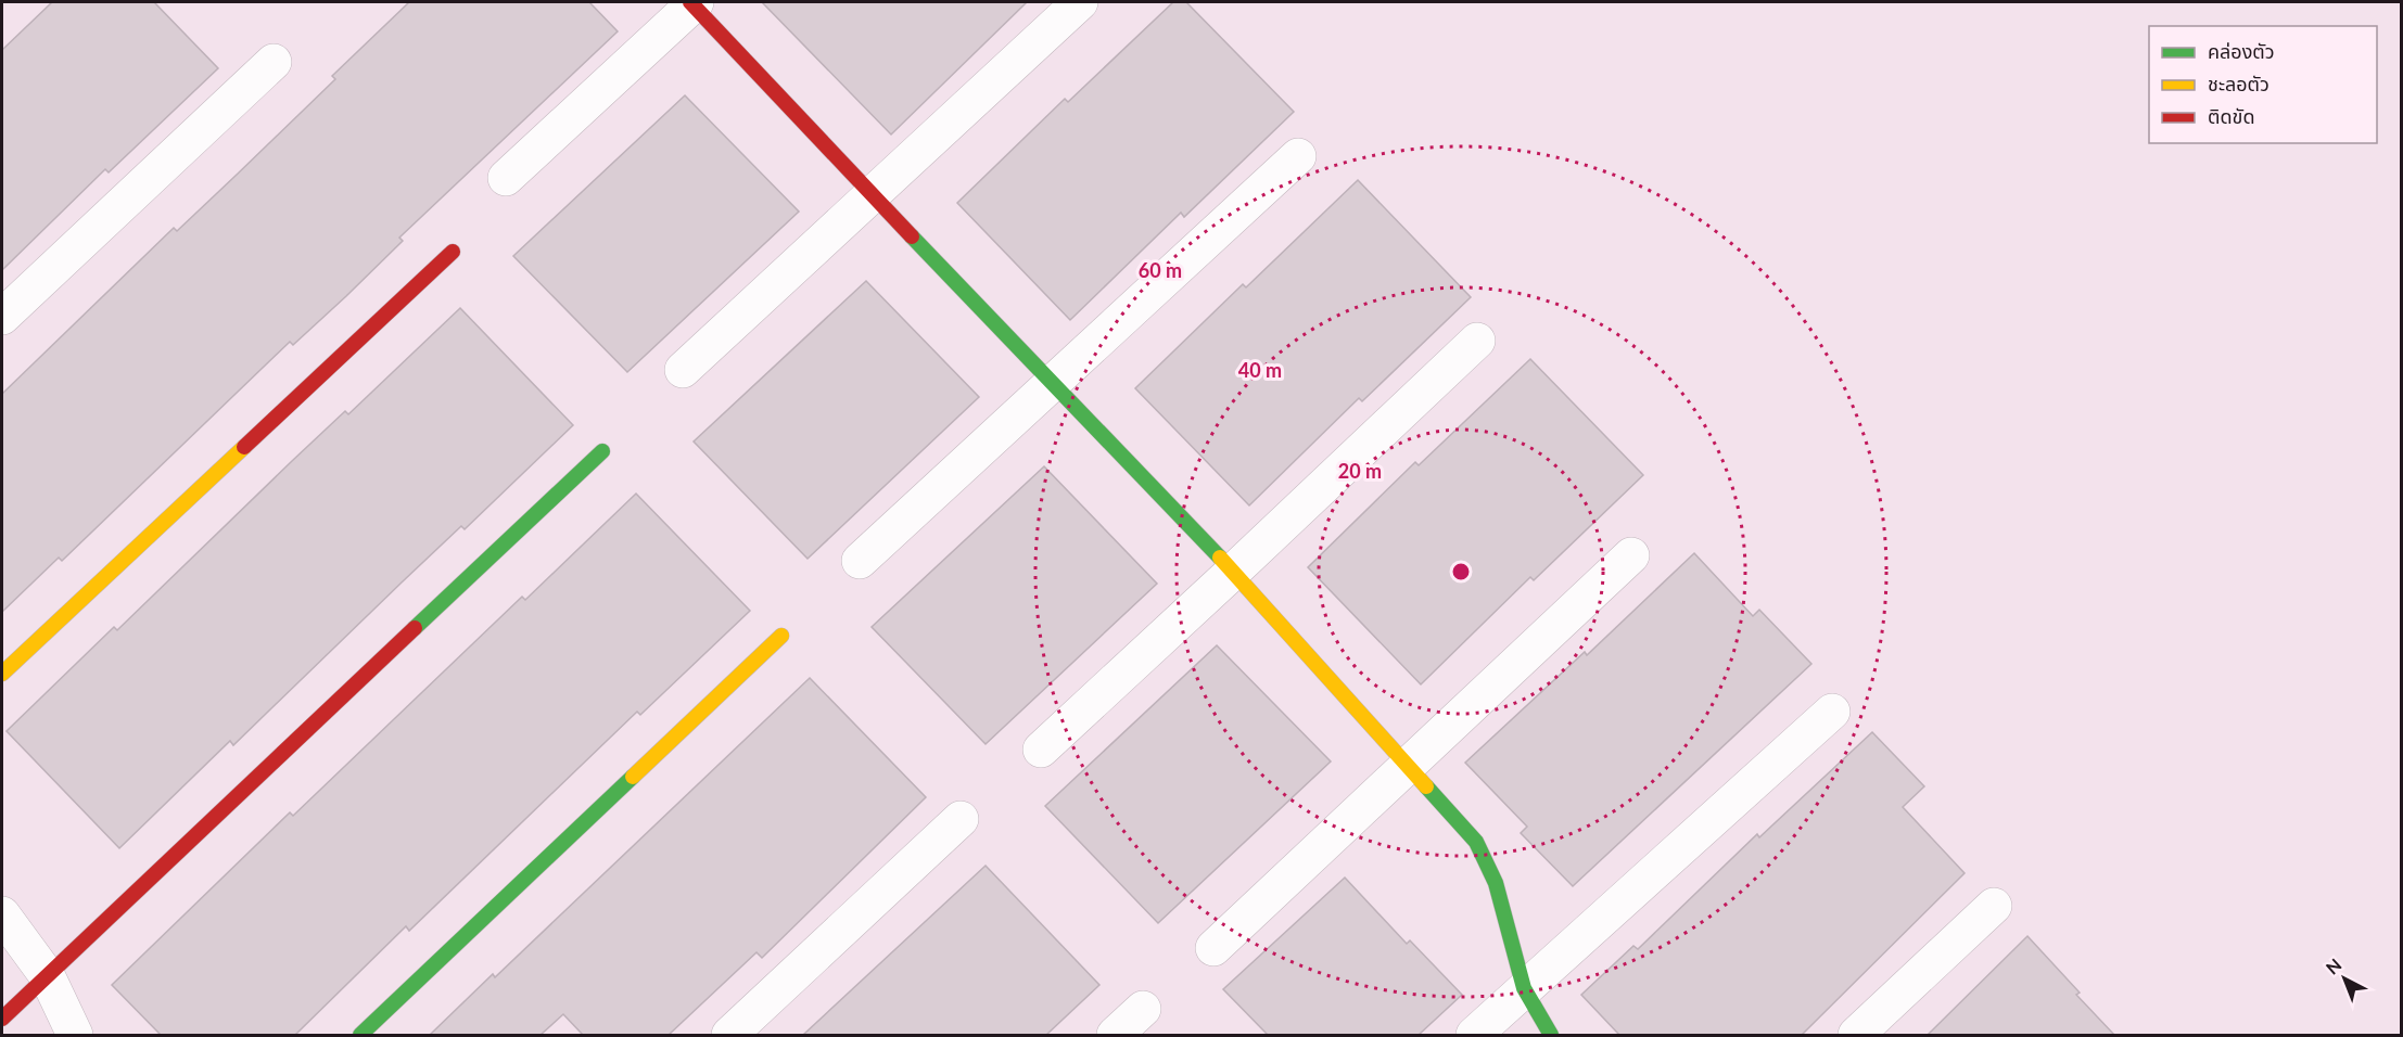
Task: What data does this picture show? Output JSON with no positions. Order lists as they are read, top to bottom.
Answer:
{
  "legend": ["คล่องตัว", "ชะลอตัว", "ติดขัด"],
  "north": "top left",
  "rings": ["60 m", "40 m", "20 m"]
}
